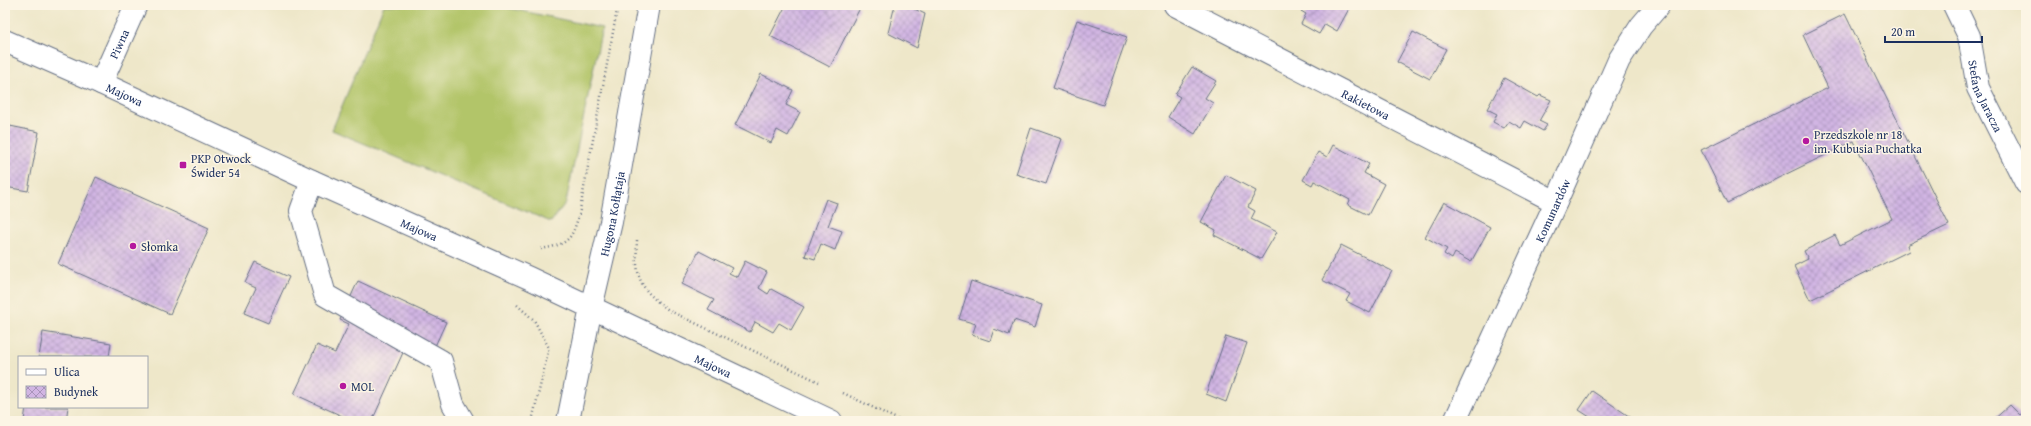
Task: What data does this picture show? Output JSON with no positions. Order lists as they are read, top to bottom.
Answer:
{
  "streets": {
    "street": [
      "Piwna",
      "Majowa",
      "Stefana Jaracza",
      "Rakietowa",
      "Komunardów",
      "Hugona Kołłątaja"
    ]
  },
  "crossings": [
    ["Piwna", "Majowa"],
    ["Majowa", "Hugona Kołłątaja"],
    ["Rakietowa", "Komunardów"]
  ],
  "places": {
    "other": ["Przedszkole nr 18 im. Kubusia Puchatka", "Słomka", "MOL"],
    "transit": ["PKP Otwock Świder 54"]
  },
  "legend": ["Ulica", "Budynek"],
  "scale_bar": "20 m"
}
